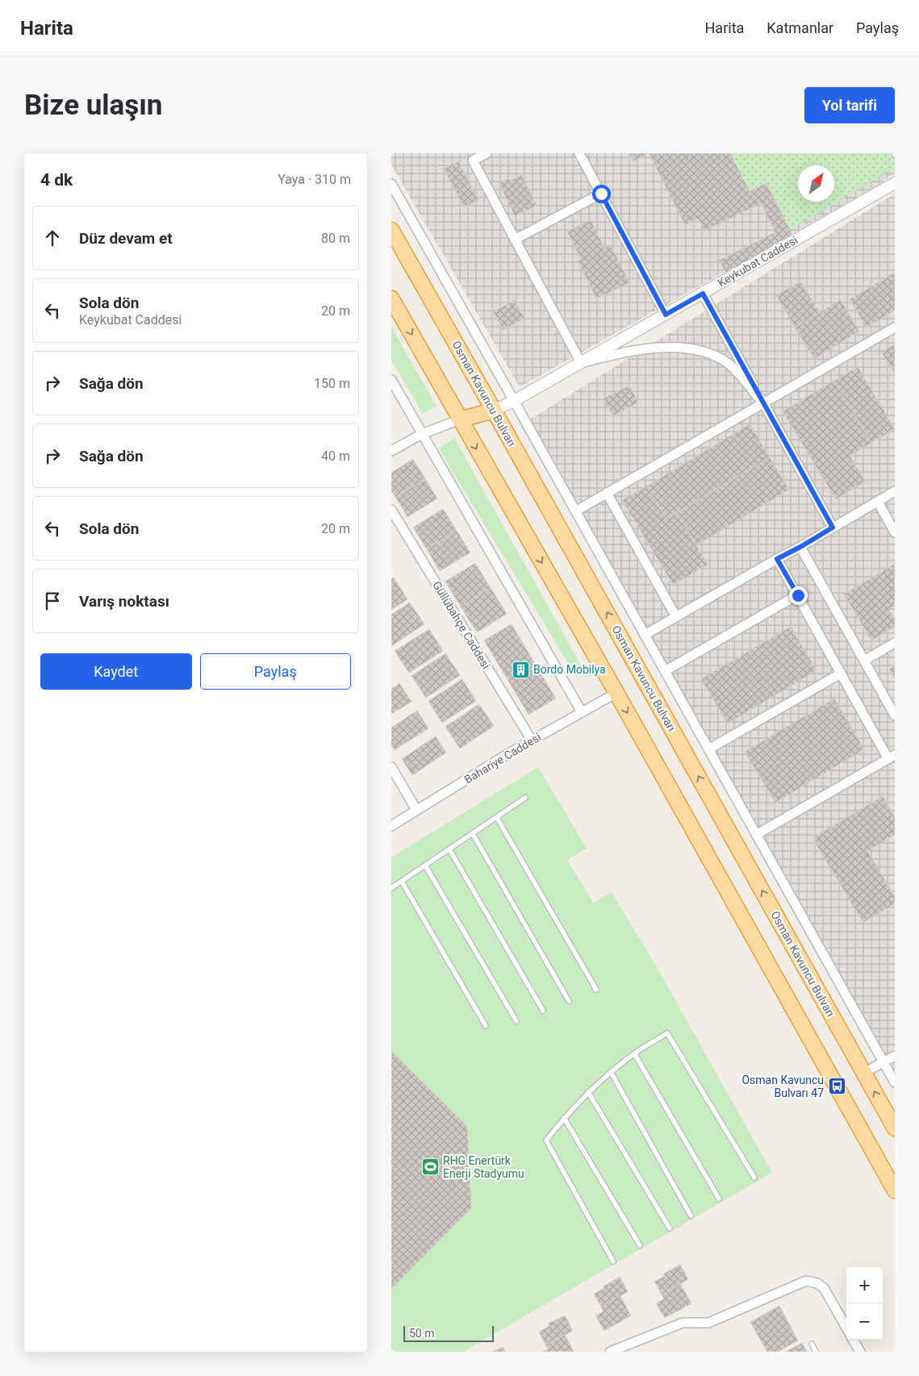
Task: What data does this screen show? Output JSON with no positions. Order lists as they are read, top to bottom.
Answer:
{
  "streets": {
    "highway": ["Osman Kavuncu Bulvarı"],
    "street": ["Keykubat Caddesi", "Güllübahçe Caddesi", "Bahariye Caddesi"]
  },
  "crossings": [
    ["Keykubat Caddesi", "Osman Kavuncu Bulvarı"],
    ["Güllübahçe Caddesi", "Bahariye Caddesi"]
  ],
  "places": {
    "building": ["Bordo Mobilya"],
    "bus stop": ["Osman Kavuncu Bulvarı 47"],
    "sports": ["RHG Enertürk Enerji Stadyumu"]
  },
  "scale_bar": "50 m",
  "north": "top right",
  "page": {
    "header": "Harita",
    "nav": ["Harita", "Katmanlar", "Paylaş"],
    "buttons": [
      "Yol tarifi",
      ["Kaydet", "Paylaş"]
    ],
    "title": "Bize ulaşın",
    "heading": ["4 dk", "Yaya · 310 m"],
    "list": [
      ["Düz devam et", "80 m"],
      ["Sola dön", "Keykubat Caddesi", "20 m"],
      ["Sağa dön", "150 m"],
      ["Sağa dön", "40 m"],
      ["Sola dön", "20 m"],
      "Varış noktası"
    ],
    "map_buttons": ["+", "−"],
    "scale": "50 m"
  }
}
